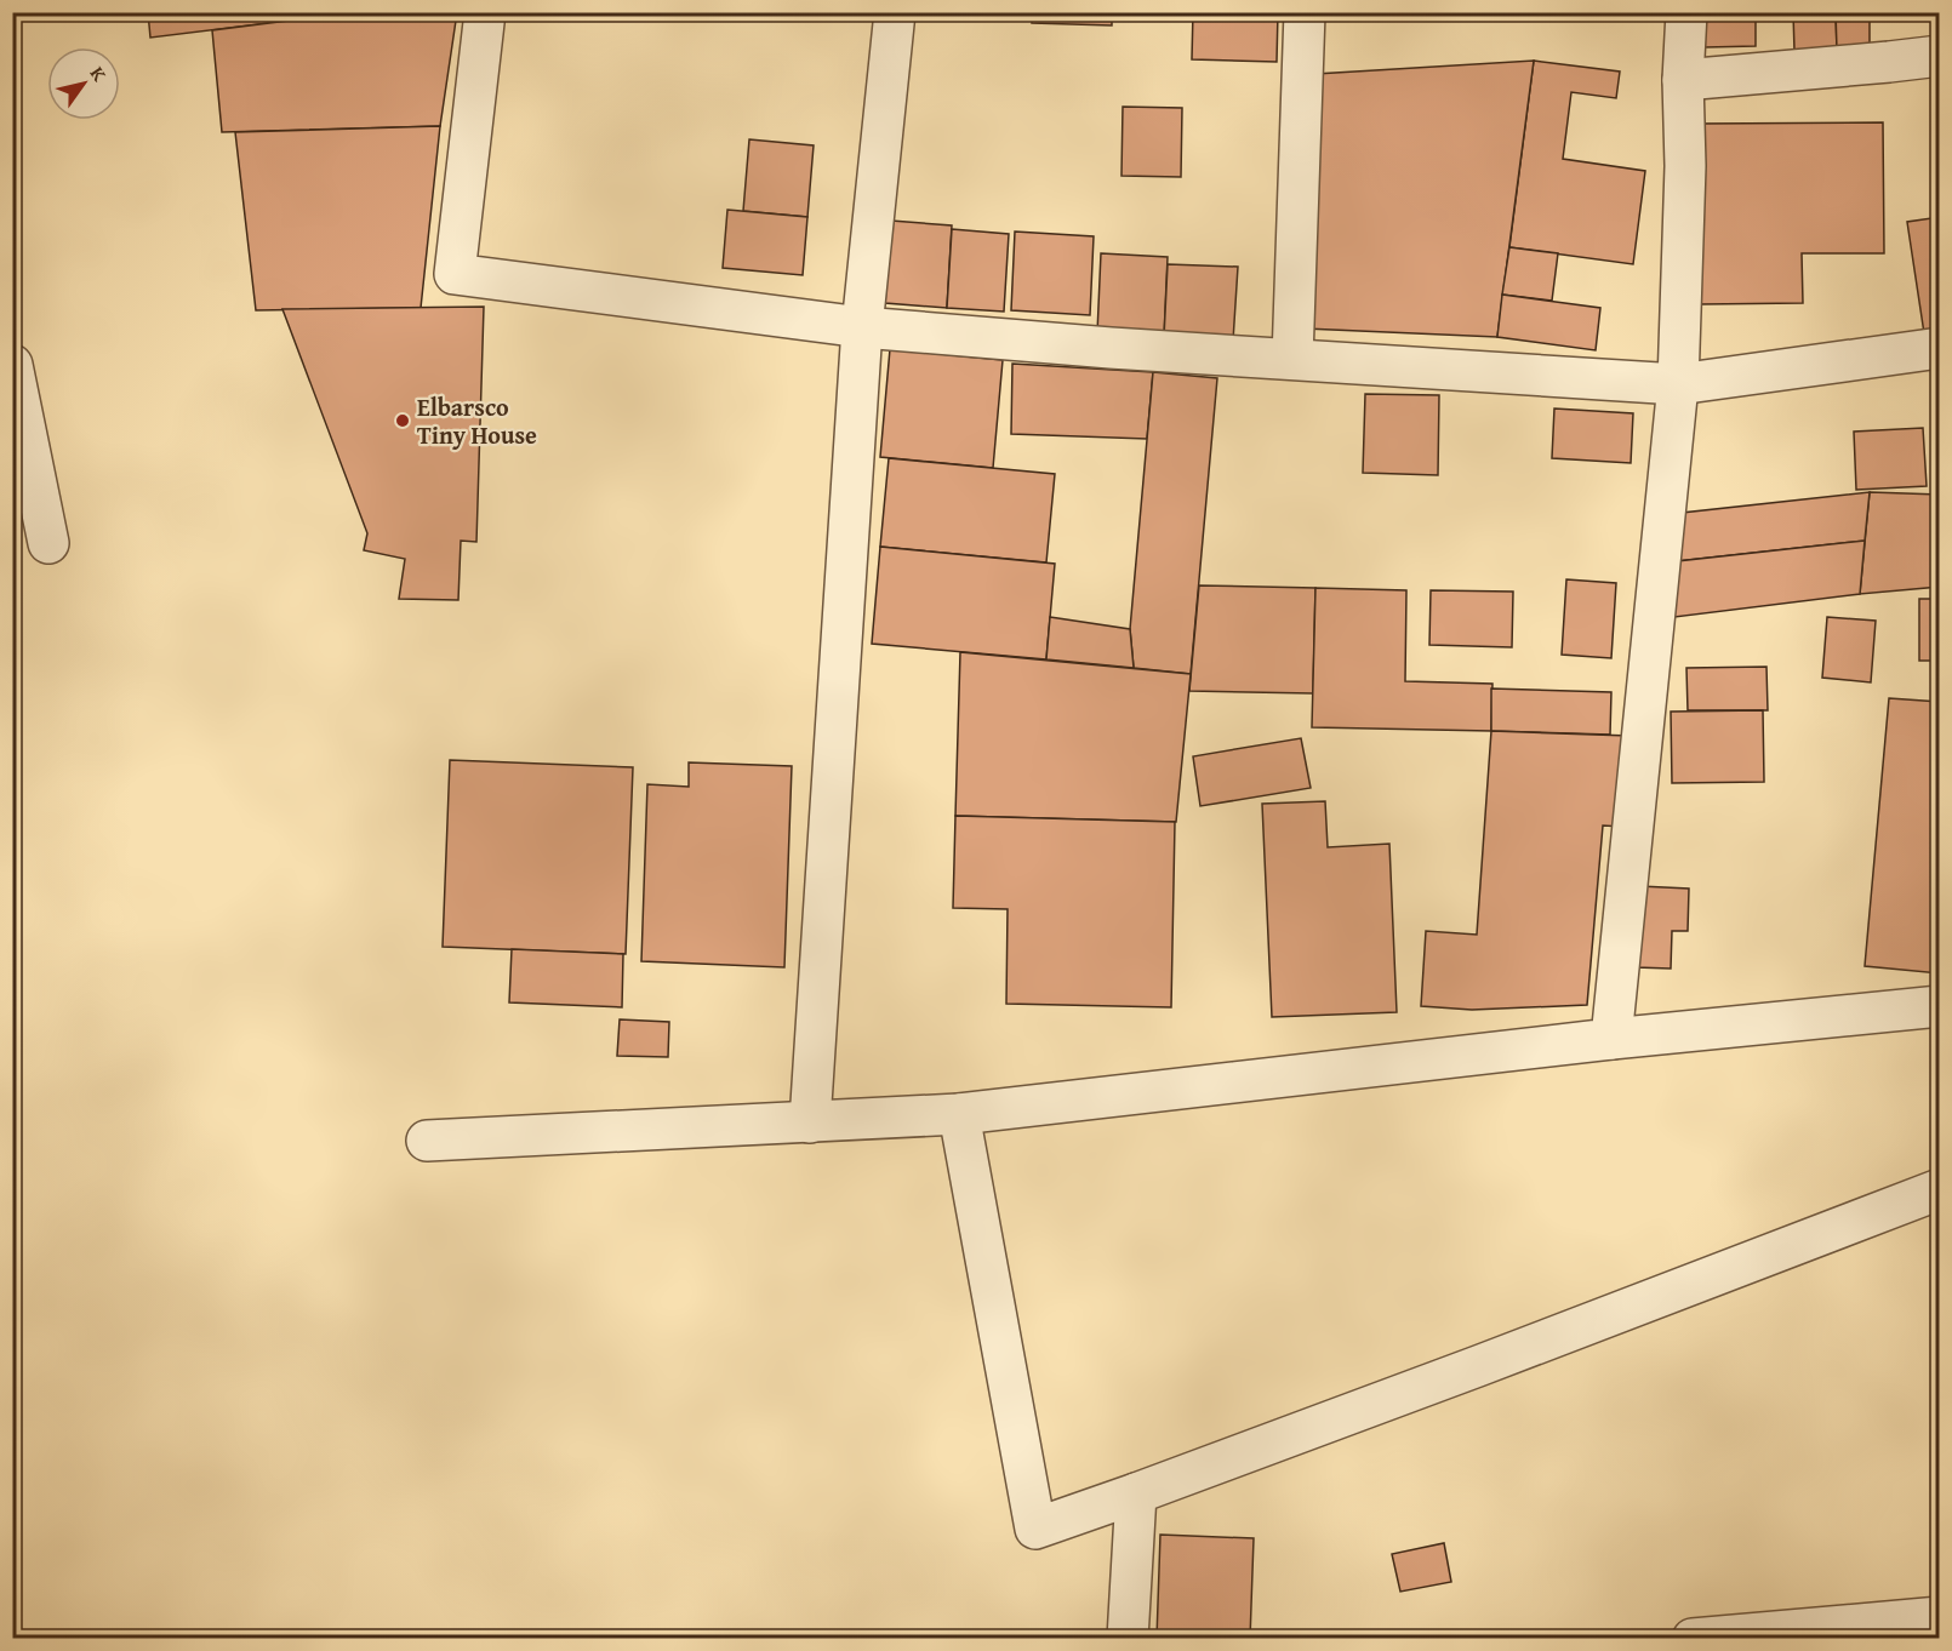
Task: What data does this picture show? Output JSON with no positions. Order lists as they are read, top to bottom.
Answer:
{
  "places": ["Elbarsco Tiny House"],
  "north": "top right"
}
